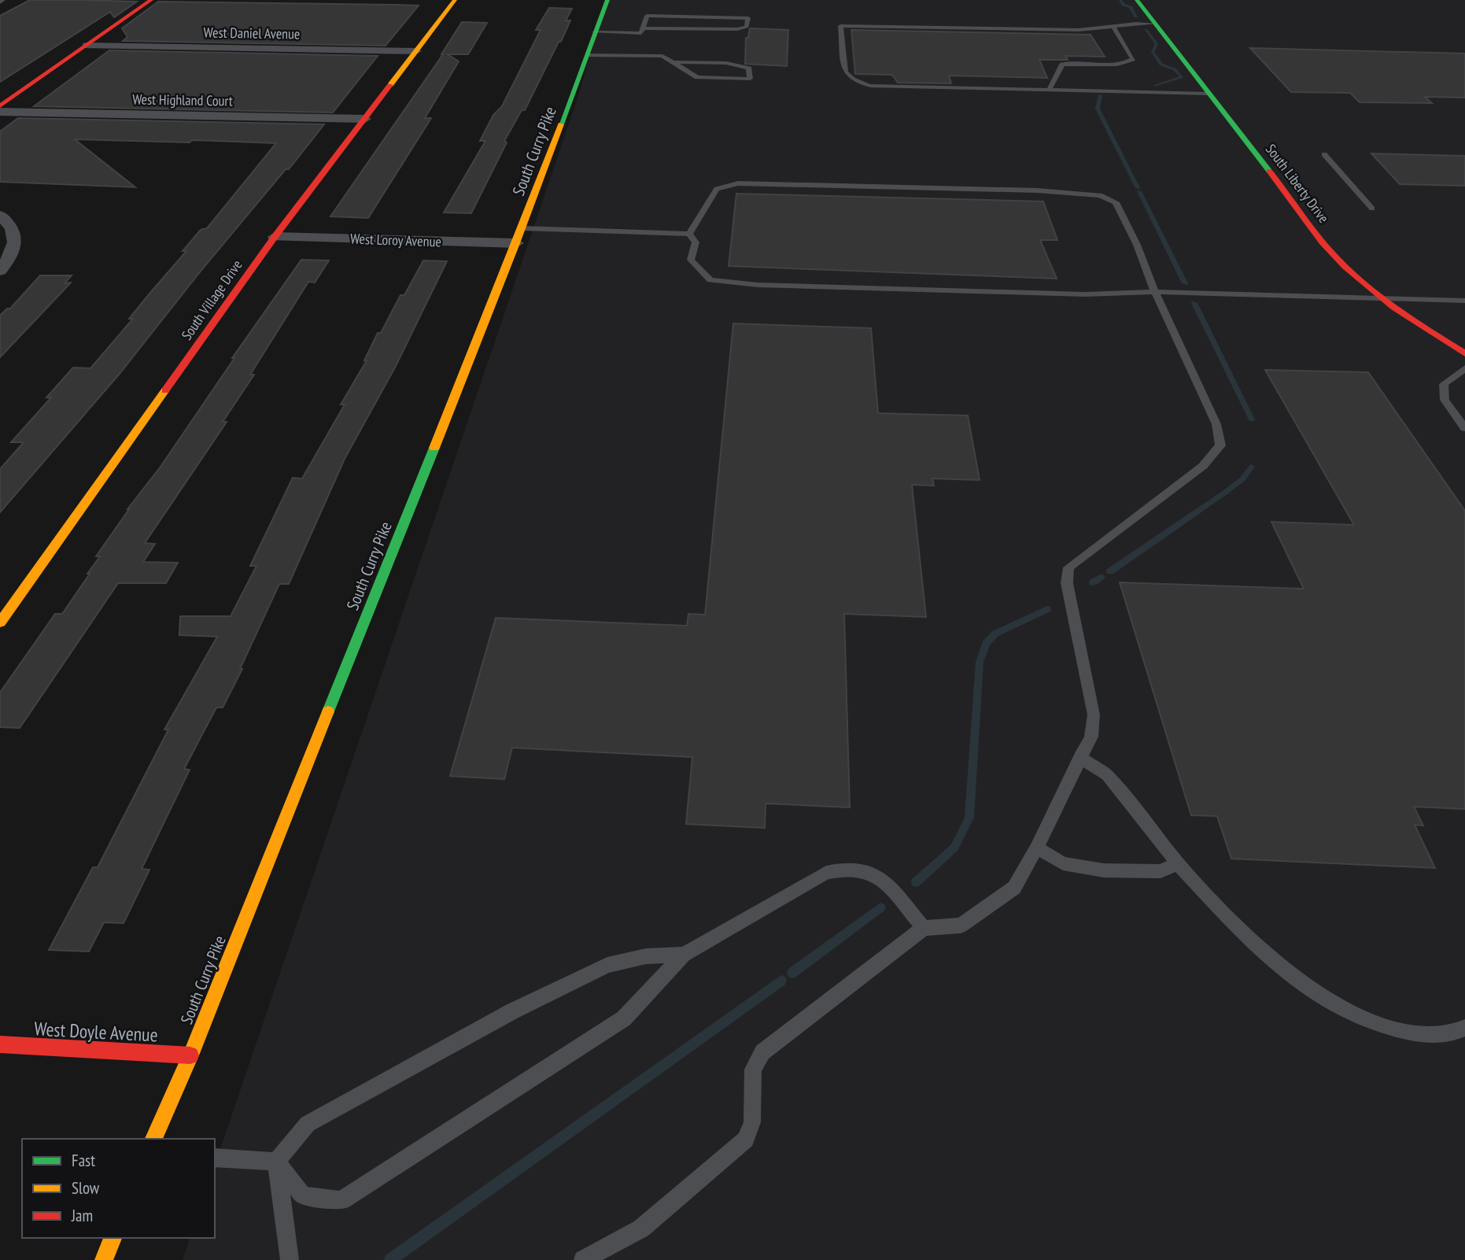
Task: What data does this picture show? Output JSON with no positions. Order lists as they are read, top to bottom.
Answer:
{
  "streets": {
    "street": [
      "West Daniel Avenue",
      "West Highland Court",
      "South Curry Pike",
      "South Liberty Drive",
      "West Loroy Avenue",
      "South Village Drive",
      "West Doyle Avenue"
    ]
  },
  "crossings": [
    ["West Daniel Avenue", "South Village Drive"],
    ["West Highland Court", "South Village Drive"],
    ["South Curry Pike", "West Loroy Avenue"],
    ["South Curry Pike", "West Doyle Avenue"],
    ["West Loroy Avenue", "South Village Drive"]
  ],
  "legend": ["Fast", "Slow", "Jam"]
}
